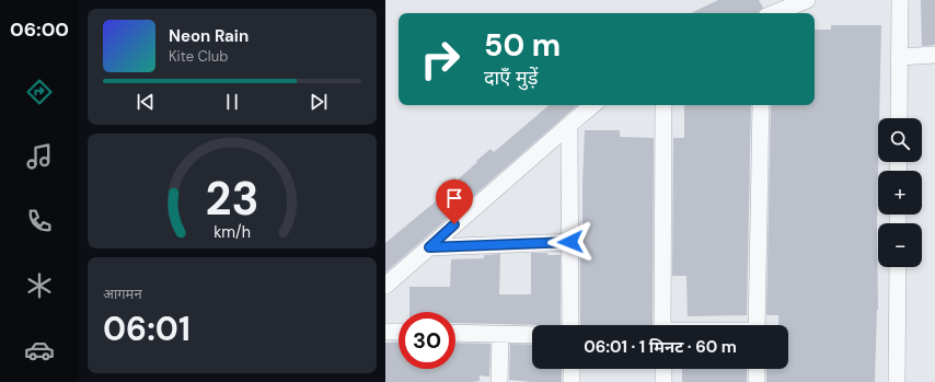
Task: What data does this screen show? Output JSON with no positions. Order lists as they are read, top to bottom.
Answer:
{
  "page": {
    "tabs": "06:00",
    "turn": ["50 m", "दाएँ मुड़ें"],
    "song": ["Neon Rain", "Kite Club"],
    "map_buttons": ["+", "−"],
    "tile": ["आगमन", "06:01"],
    "limit": "30",
    "trip": "06:01 · 1 मिनट · 60 m",
    "gauge": ["23", "km/h"]
  }
}
